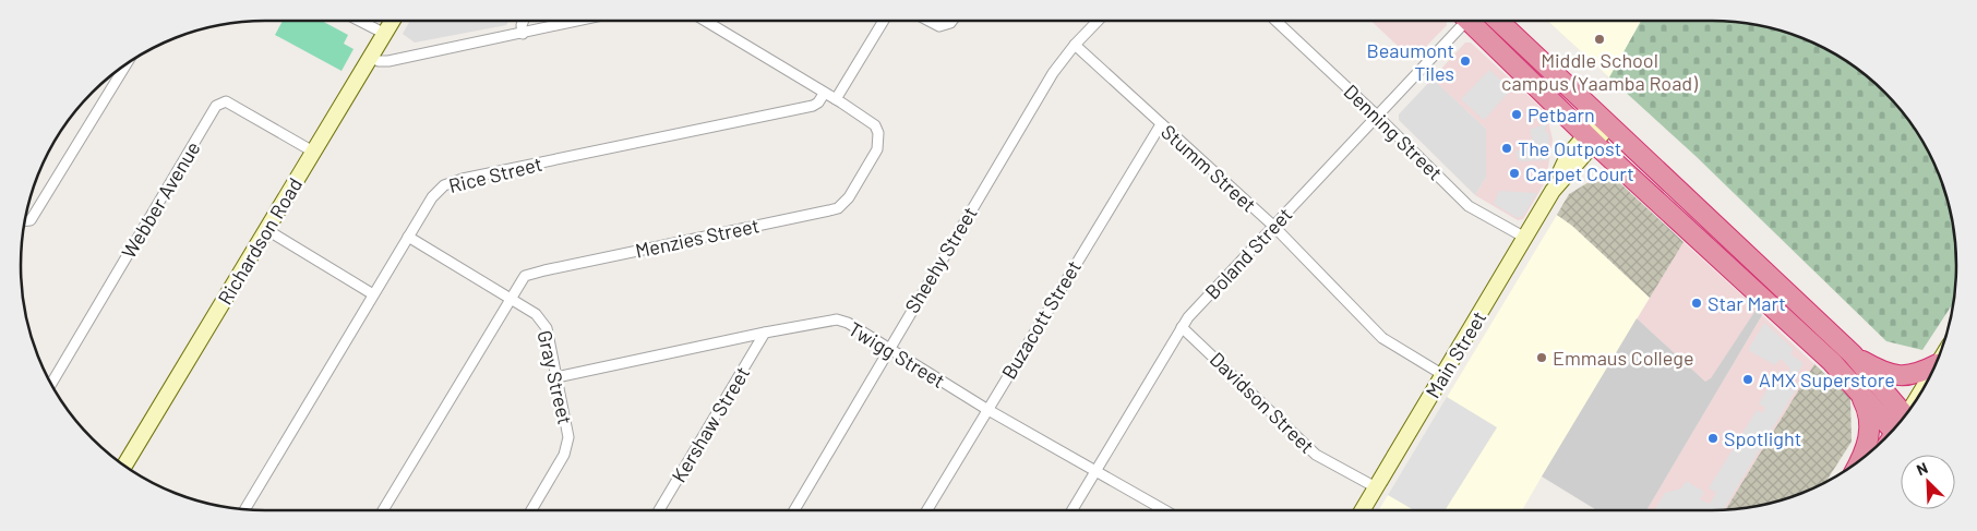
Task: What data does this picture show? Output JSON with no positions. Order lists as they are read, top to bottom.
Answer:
{
  "streets": {
    "main road": ["Richardson Road", "Main Street"],
    "street": [
      "Denning Street",
      "Stumm Street",
      "Rice Street",
      "Webber Avenue",
      "Menzies Street",
      "Boland Street",
      "Sheehy Street",
      "Buzacott Street",
      "Twigg Street",
      "Gray Street",
      "Davidson Street",
      "Kershaw Street"
    ]
  },
  "crossings": [
    ["Denning Street", "Boland Street"],
    ["Denning Street", "Main Street"],
    ["Stumm Street", "Boland Street"],
    ["Stumm Street", "Sheehy Street"],
    ["Stumm Street", "Buzacott Street"],
    ["Stumm Street", "Main Street"],
    ["Rice Street", "Menzies Street"],
    ["Rice Street", "Gray Street"],
    ["Webber Avenue", "Richardson Road"],
    ["Menzies Street", "Gray Street"],
    ["Boland Street", "Twigg Street"],
    ["Boland Street", "Davidson Street"],
    ["Sheehy Street", "Twigg Street"],
    ["Buzacott Street", "Twigg Street"],
    ["Twigg Street", "Gray Street"],
    ["Twigg Street", "Kershaw Street"],
    ["Main Street", "Davidson Street"]
  ],
  "places": [
    "Middle School campus (Yaamba Road)",
    "Beaumont Tiles",
    "Petbarn",
    "The Outpost",
    "Carpet Court",
    "Star Mart",
    "Emmaus College",
    "AMX Superstore",
    "Spotlight"
  ],
  "north": "top left"
}
